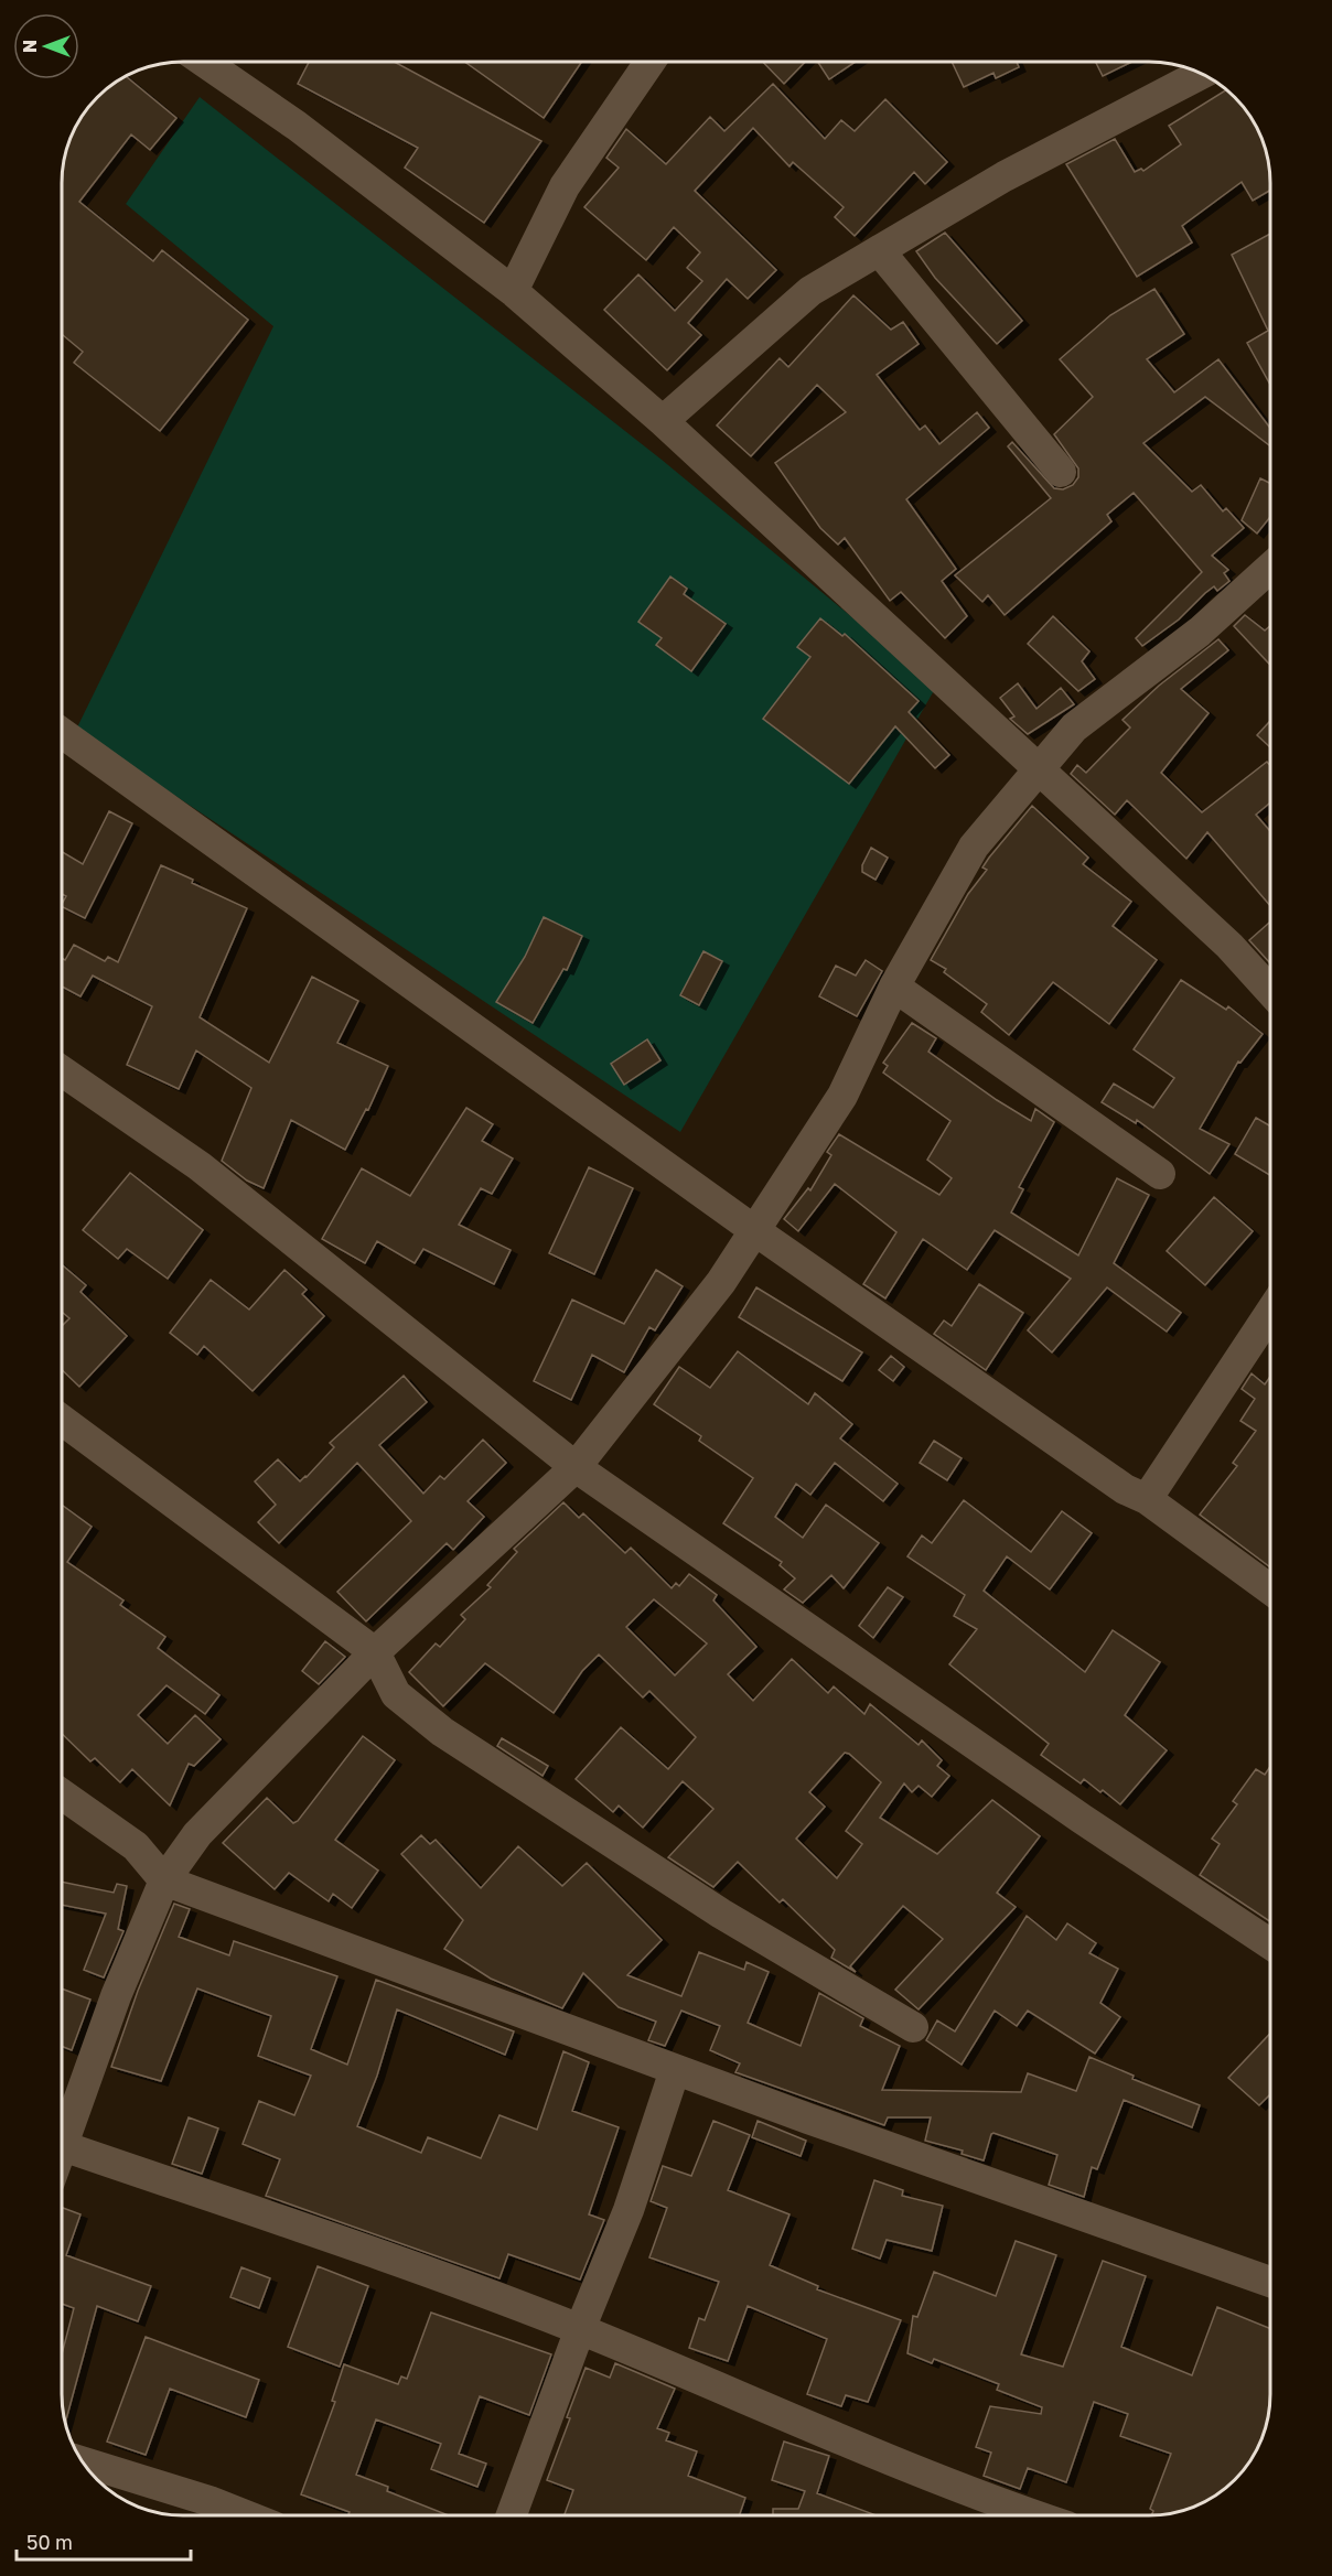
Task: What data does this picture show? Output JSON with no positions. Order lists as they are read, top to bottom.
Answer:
{
  "scale_bar": "50 m",
  "north": "left"
}
